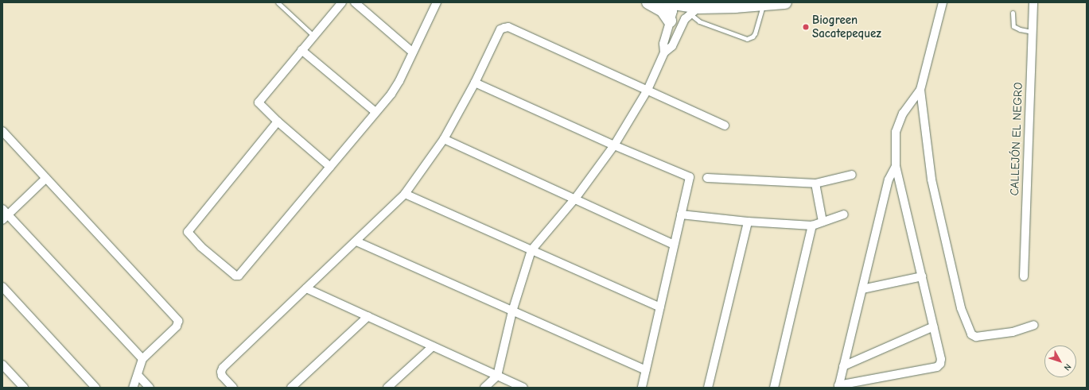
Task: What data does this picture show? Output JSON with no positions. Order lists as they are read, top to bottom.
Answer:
{
  "streets": {
    "street": ["CALLEJÓN EL NEGRO"]
  },
  "places": ["Biogreen Sacatepequez"],
  "north": "bottom right"
}
